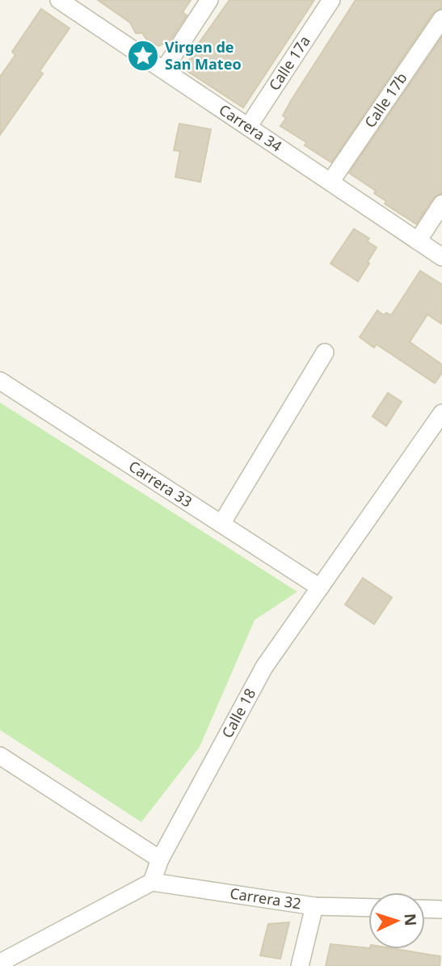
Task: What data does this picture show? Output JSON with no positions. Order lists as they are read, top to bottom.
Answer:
{
  "streets": {
    "street": [
      "Calle 17a",
      "Calle 17b",
      "Carrera 34",
      "Carrera 33",
      "Calle 18",
      "Carrera 32"
    ]
  },
  "crossings": [
    ["Calle 17a", "Carrera 34"],
    ["Calle 17b", "Carrera 34"],
    ["Carrera 33", "Calle 18"],
    ["Calle 18", "Carrera 32"]
  ],
  "places": {
    "place": ["Virgen de San Mateo"]
  },
  "north": "right"
}
